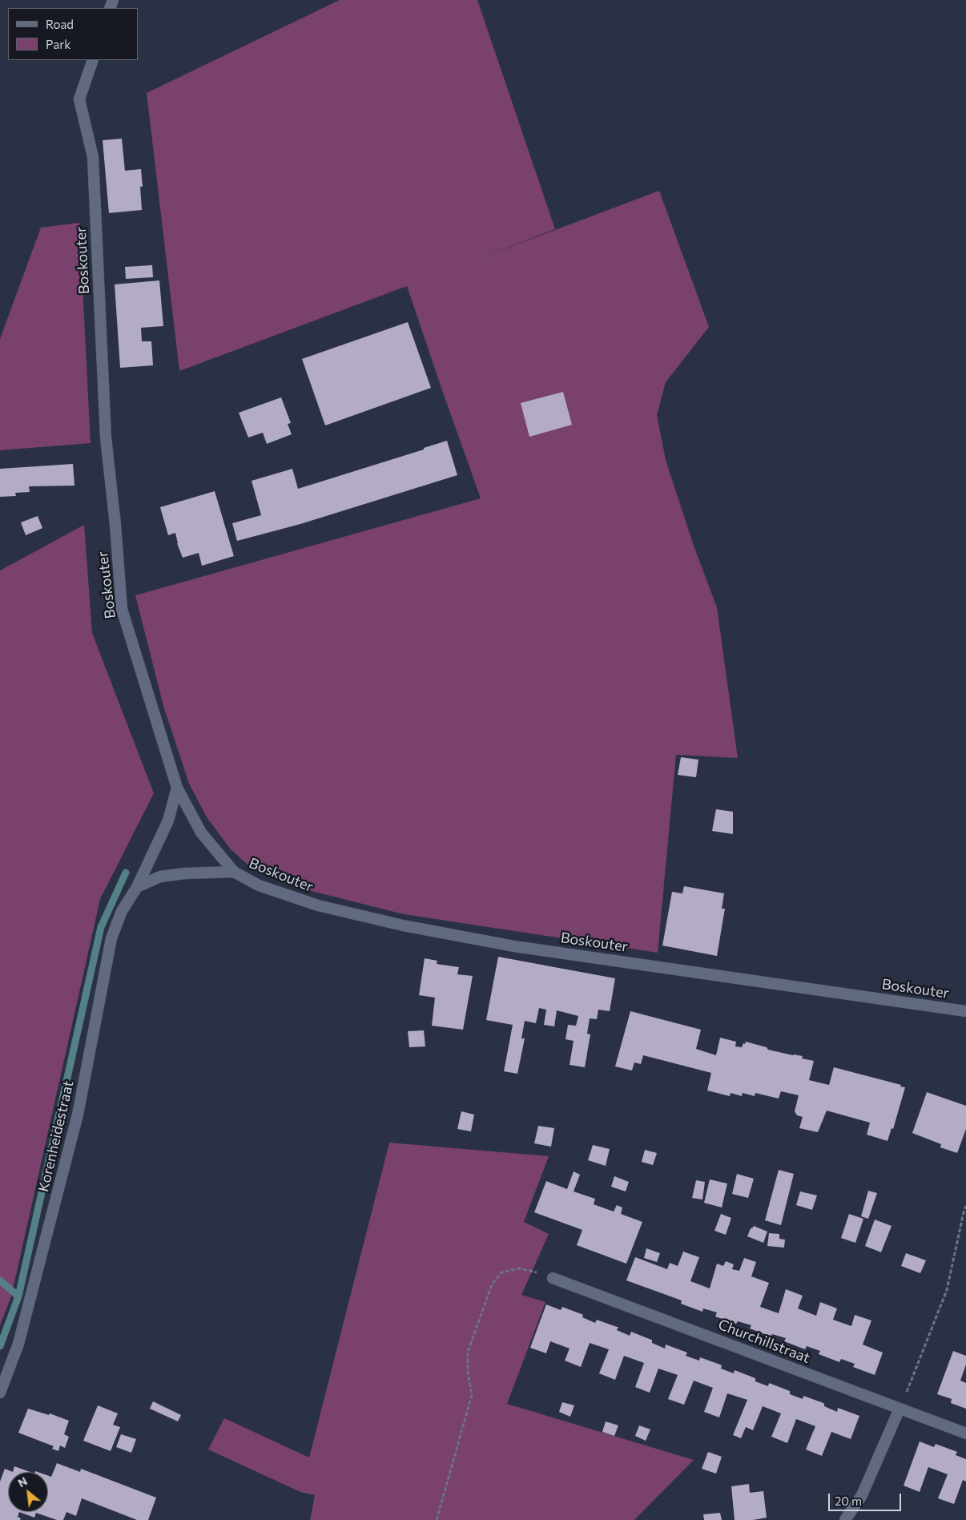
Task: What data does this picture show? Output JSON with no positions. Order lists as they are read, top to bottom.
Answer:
{
  "streets": {
    "street": ["Boskouter", "Korenheidestraat", "Churchillstraat"]
  },
  "crossings": [
    ["Boskouter", "Korenheidestraat"]
  ],
  "legend": ["Road", "Park"],
  "scale_bar": "20 m",
  "north": "top left"
}
